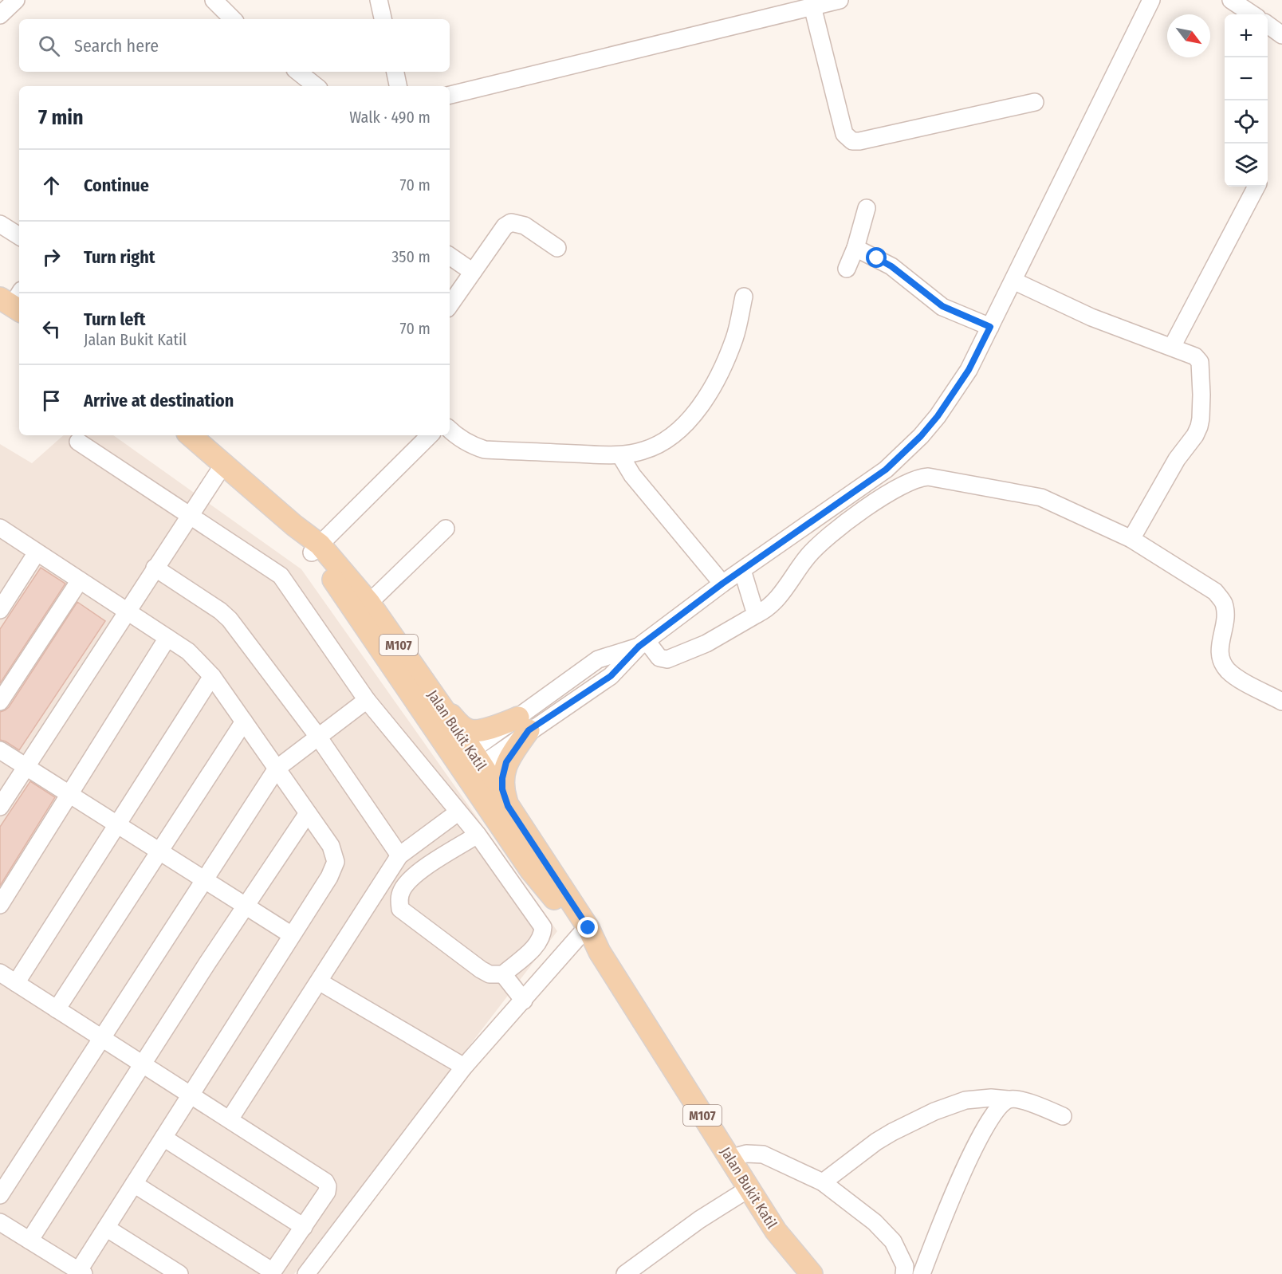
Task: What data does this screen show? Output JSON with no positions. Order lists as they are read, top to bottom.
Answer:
{
  "streets": {
    "main road": ["M107", "Jalan Bukit Katil"]
  },
  "north": "bottom right",
  "page": {
    "map_buttons": ["+", "−"],
    "search": "Search here",
    "heading": ["7 min", "Walk · 490 m"],
    "list": [
      ["Continue", "70 m"],
      ["Turn right", "350 m"],
      ["Turn left", "Jalan Bukit Katil", "70 m"],
      "Arrive at destination"
    ]
  }
}
